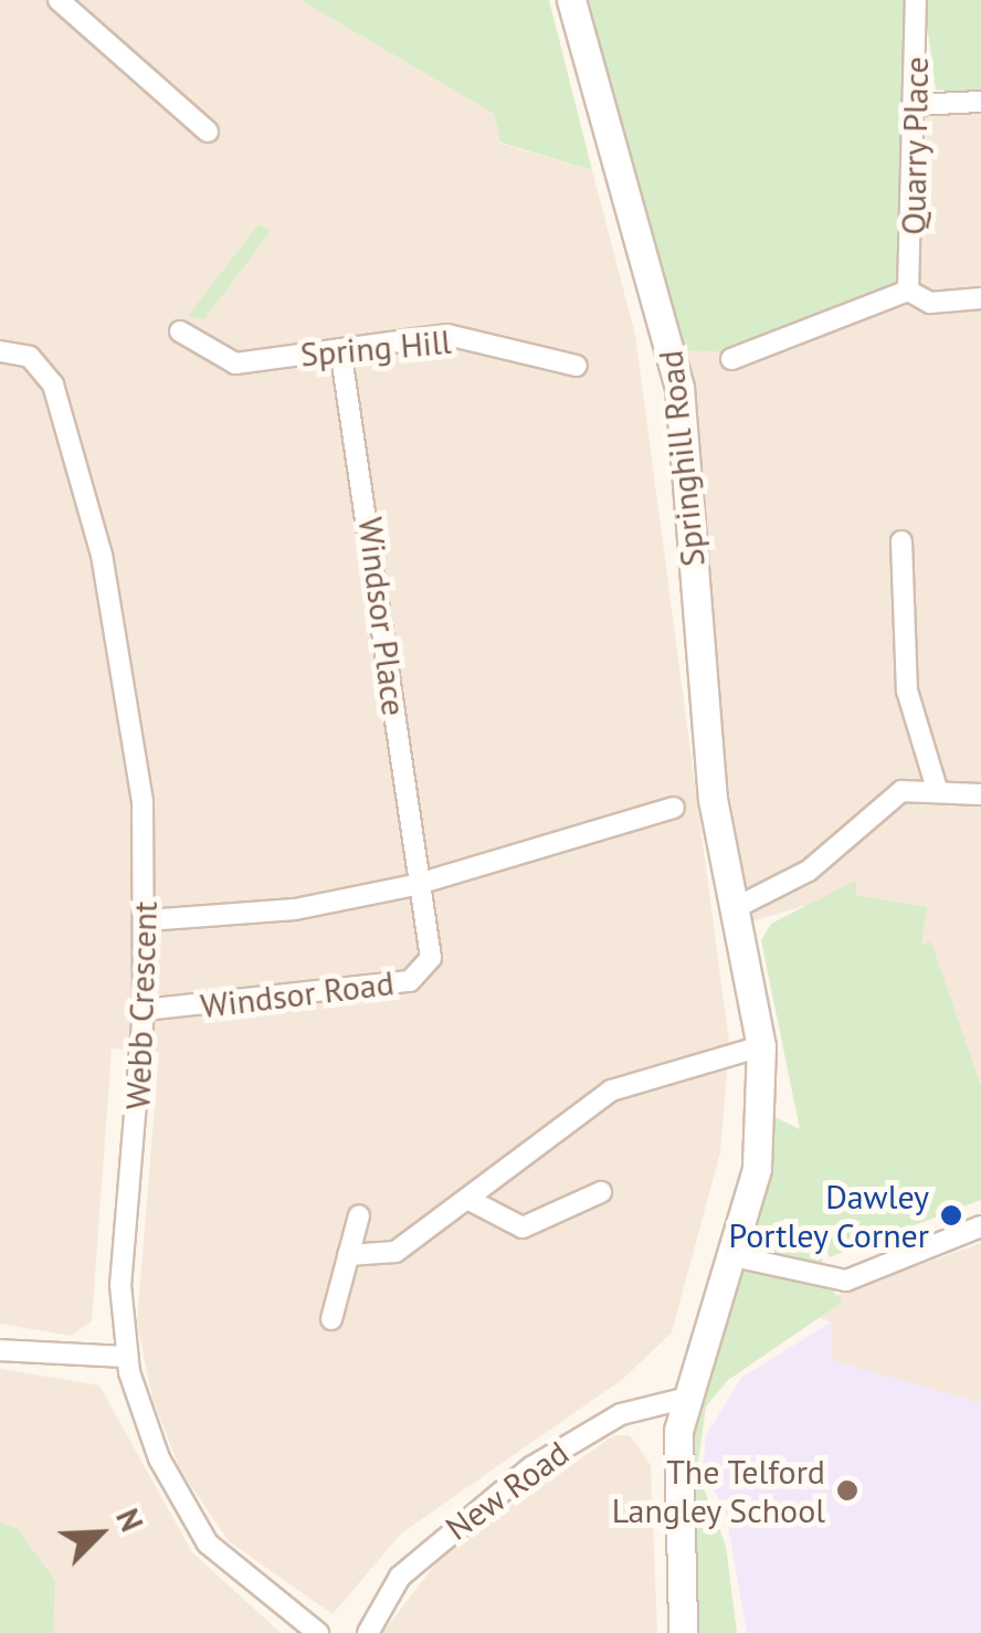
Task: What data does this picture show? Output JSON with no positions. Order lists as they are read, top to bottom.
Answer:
{
  "streets": {
    "main road": ["Springhill Road"],
    "street": [
      "Quarry Place",
      "Spring Hill",
      "Windsor Place",
      "Windsor Road",
      "Webb Crescent",
      "New Road"
    ]
  },
  "crossings": [
    ["Spring Hill", "Windsor Place"],
    ["Springhill Road", "New Road"],
    ["Windsor Place", "Windsor Road"],
    ["Windsor Road", "Webb Crescent"]
  ],
  "places": ["Dawley Portley Corner", "The Telford Langley School"],
  "north": "top right"
}
